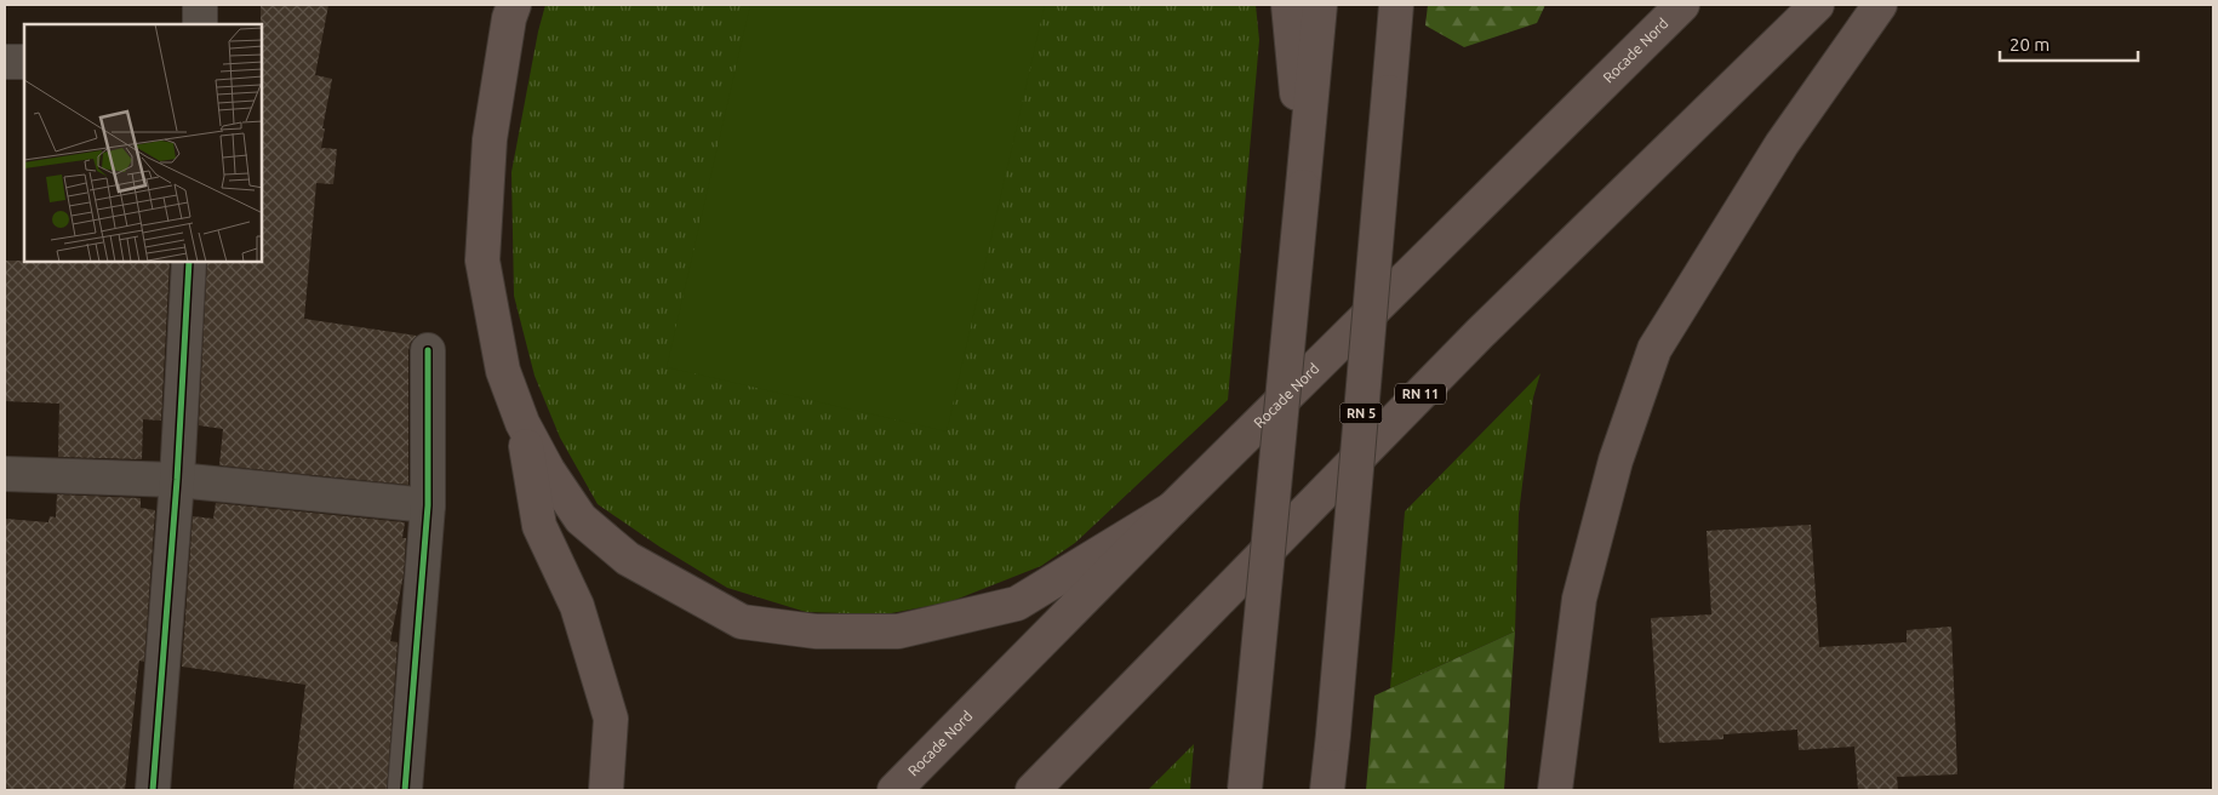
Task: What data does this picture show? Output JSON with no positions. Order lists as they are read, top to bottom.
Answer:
{
  "streets": {
    "highway": ["Rocade Nord", "RN 11", "RN 5"]
  },
  "scale_bar": "20 m"
}
